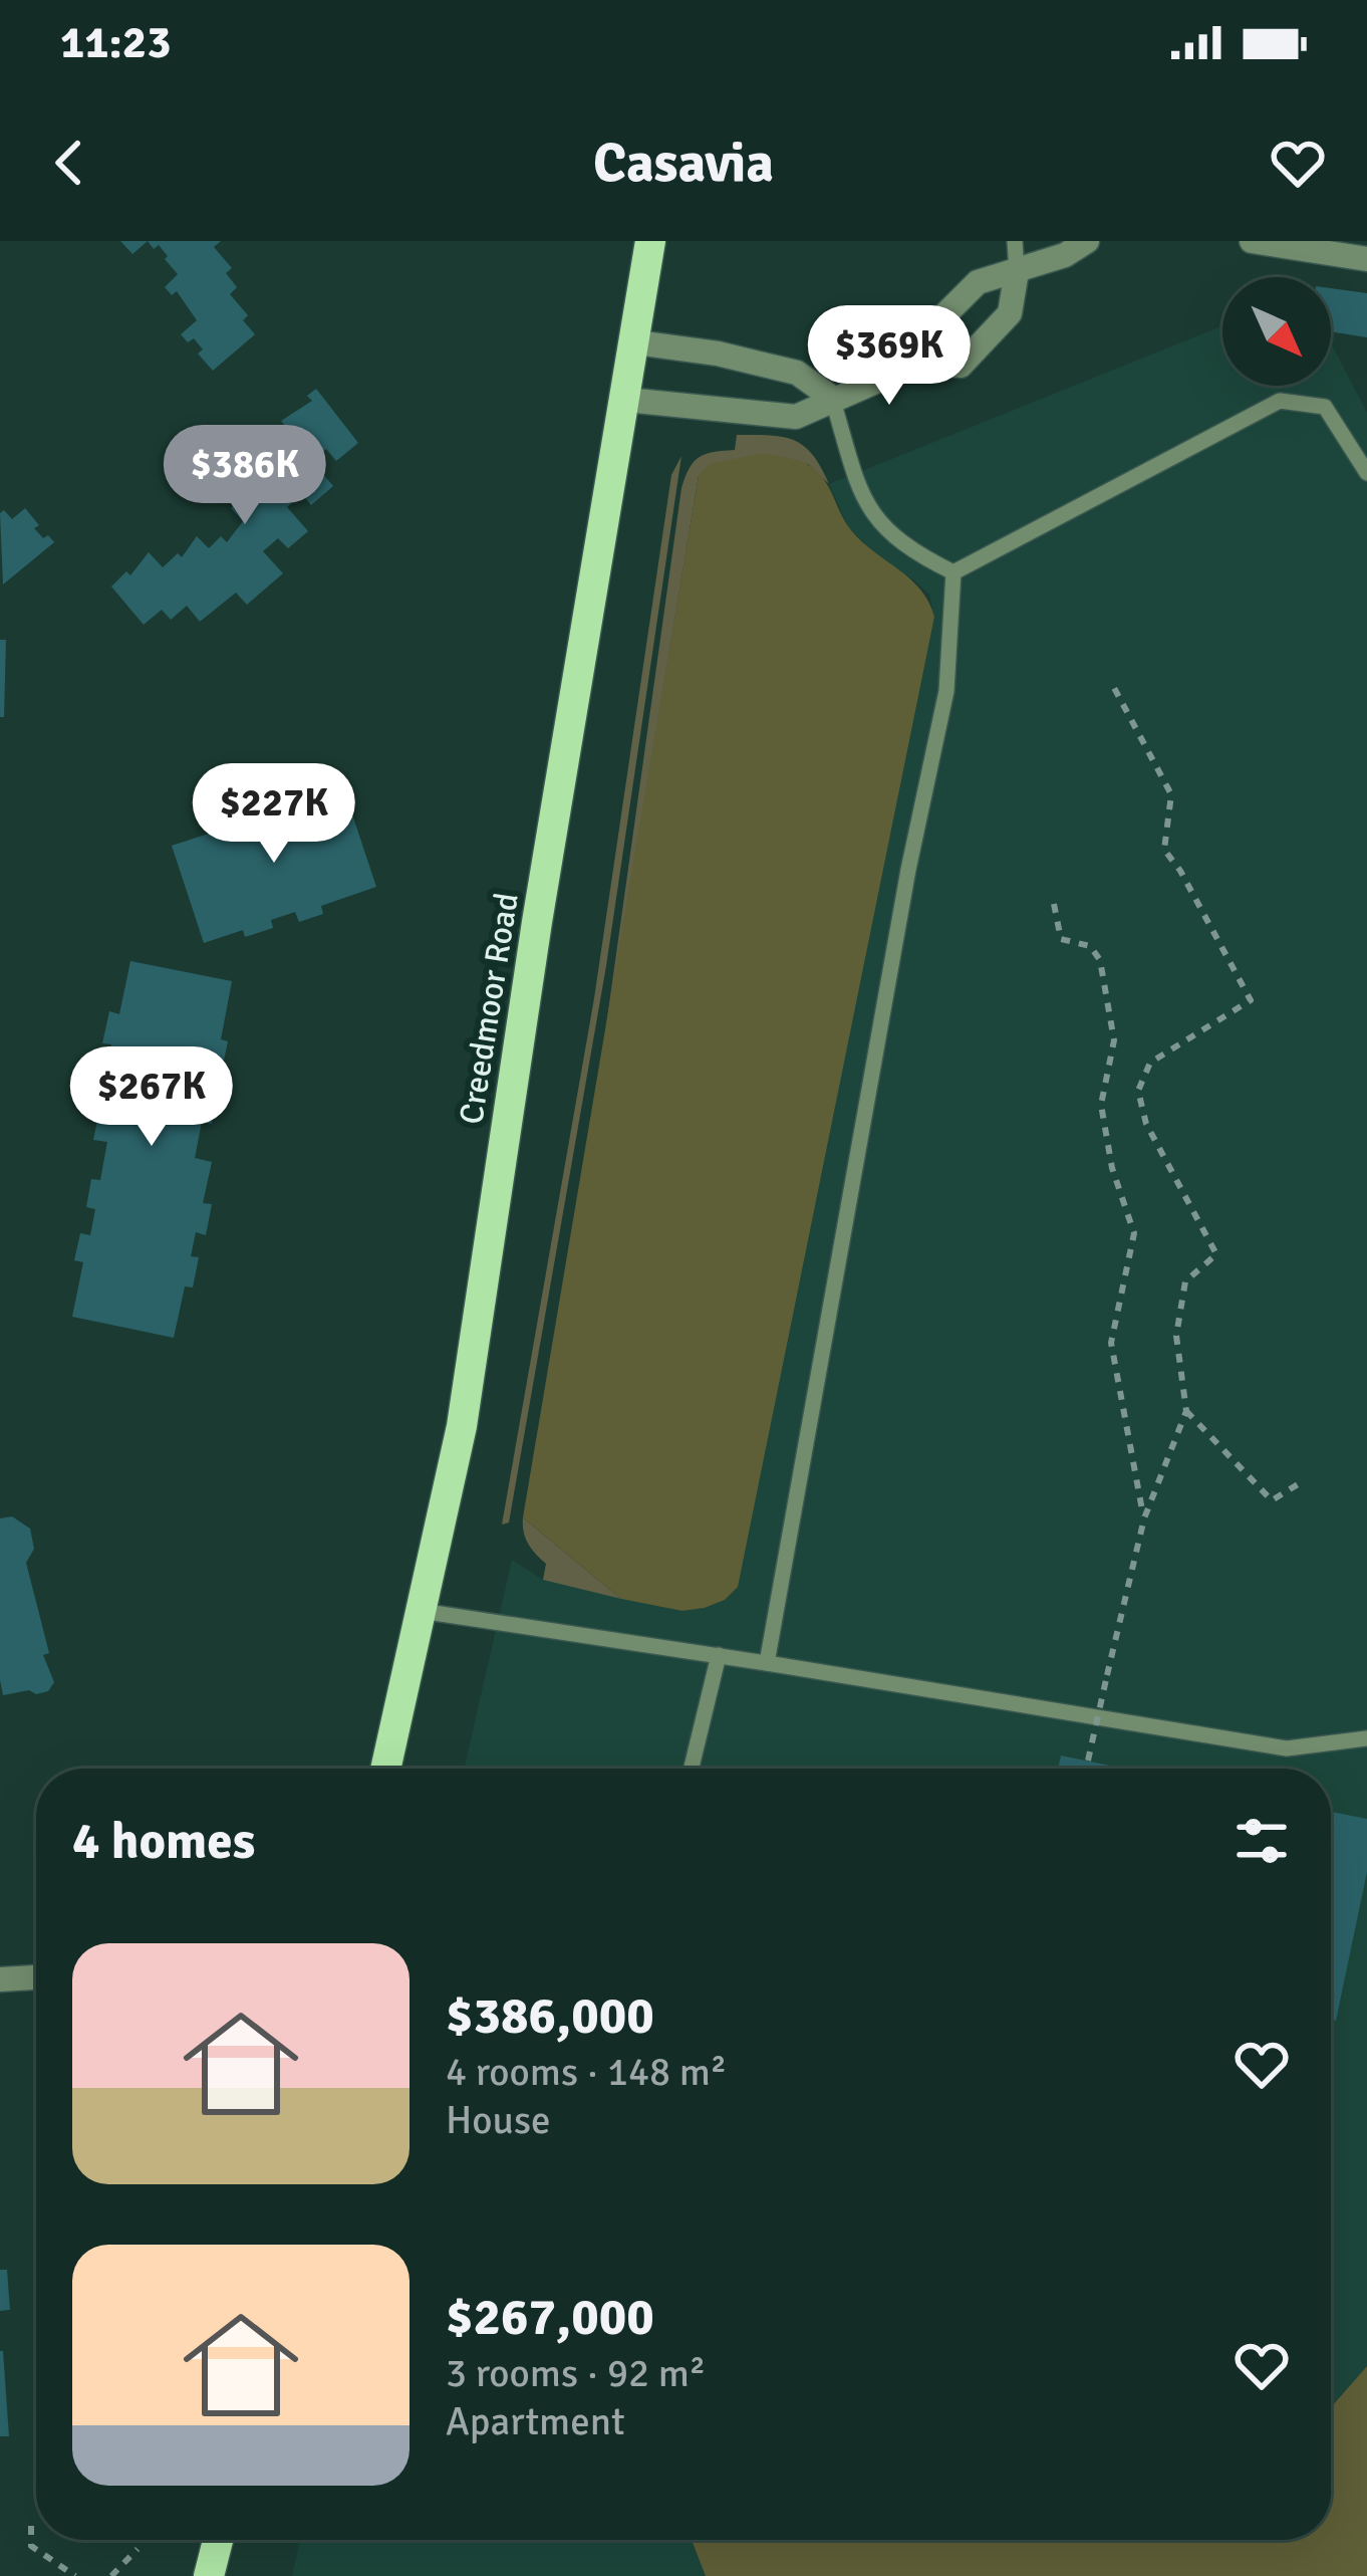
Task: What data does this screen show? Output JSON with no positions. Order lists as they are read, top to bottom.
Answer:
{
  "streets": {
    "main road": ["Creedmoor Road"]
  },
  "north": "bottom right",
  "page": {
    "status": "11:23",
    "header": "Casavia",
    "price": [
      "$369K",
      "$386K",
      "$227K",
      "$267K"
    ],
    "heading": "4 homes",
    "list": [
      {
        "name": "$386,000",
        "note": "4 rooms · 148 m² · House"
      },
      {
        "name": "$267,000",
        "note": "3 rooms · 92 m² · Apartment"
      }
    ]
  }
}
